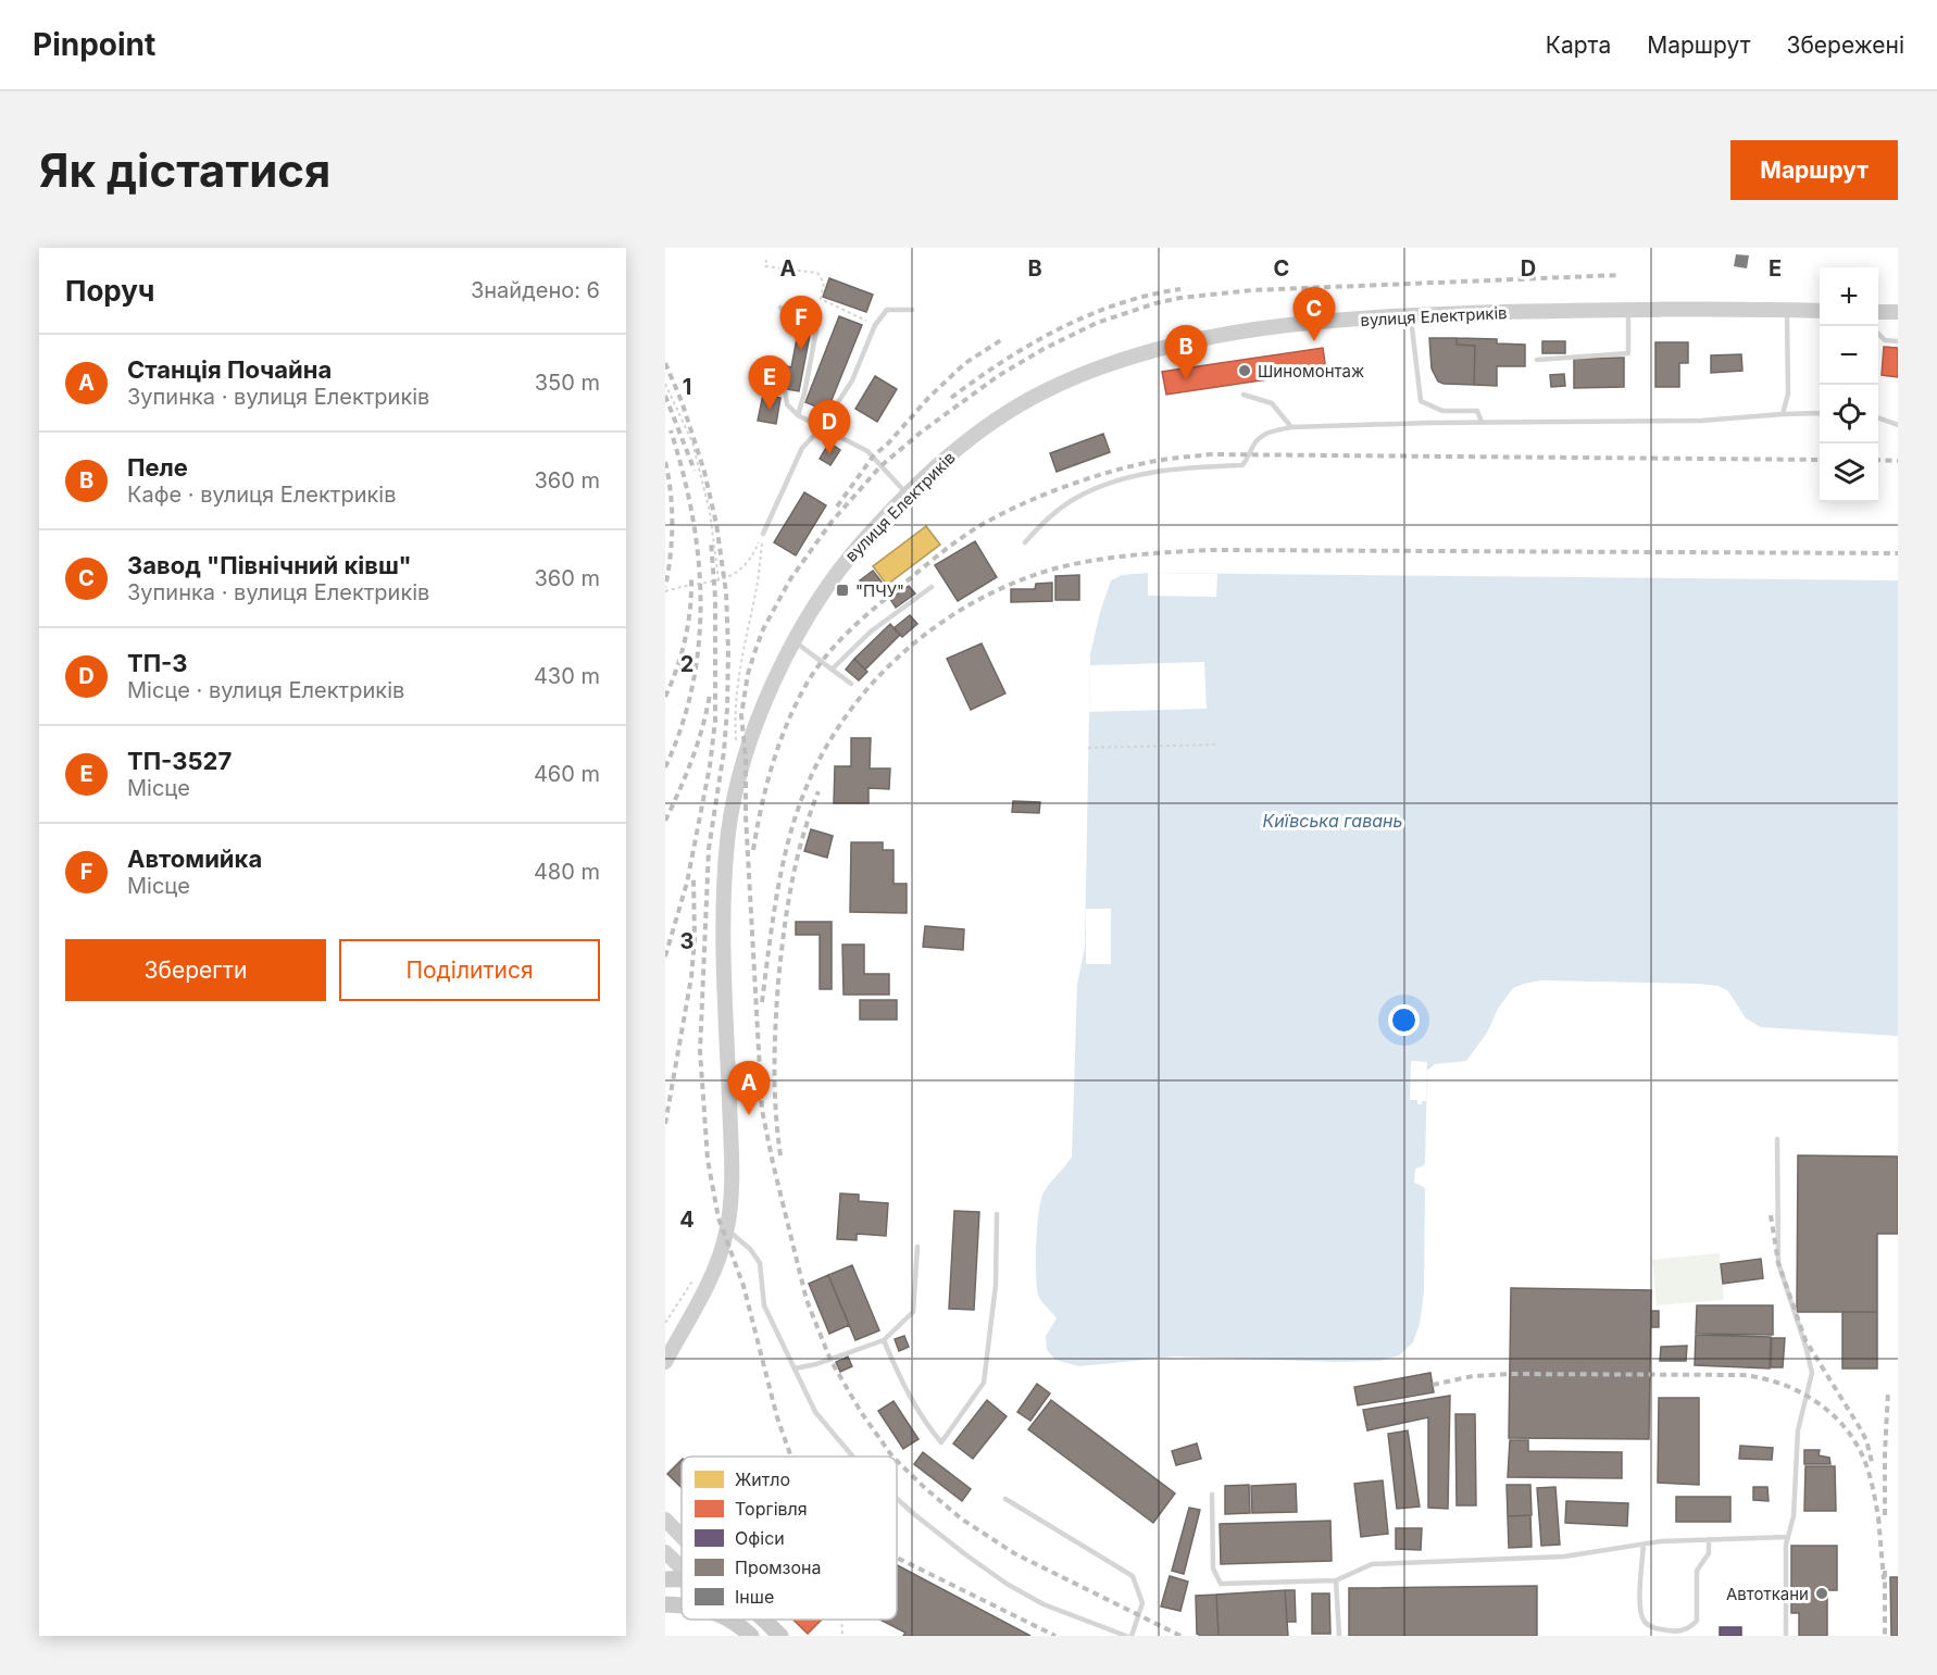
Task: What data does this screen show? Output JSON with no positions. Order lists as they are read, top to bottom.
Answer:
{
  "streets": {
    "street": ["вулиця Електриків"]
  },
  "water": ["Київська гавань"],
  "places": {
    "other": ["Шиномонтаж", "Автоткани"],
    "transit": ["\"ПЧУ\""]
  },
  "legend": [
    "Житло",
    "Торгівля",
    "Офіси",
    "Промзона",
    "Інше"
  ],
  "page": {
    "header": "Pinpoint",
    "nav": ["Карта", "Маршрут", "Збережені"],
    "buttons": [
      "Маршрут",
      ["Зберегти", "Поділитися"]
    ],
    "title": "Як дістатися",
    "heading": ["Поруч", "Знайдено: 6"],
    "map_buttons": ["+", "−"],
    "pins": [
      "C",
      "F",
      "B",
      "E",
      "D",
      "A"
    ],
    "list": [
      {
        "mark": "A",
        "name": "Станція Почайна",
        "note": "Зупинка · вулиця Електриків",
        "value": "350 m"
      },
      {
        "mark": "B",
        "name": "Пеле",
        "note": "Кафе · вулиця Електриків",
        "value": "360 m"
      },
      {
        "mark": "C",
        "name": "Завод \"Північний кiвш\"",
        "note": "Зупинка · вулиця Електриків",
        "value": "360 m"
      },
      {
        "mark": "D",
        "name": "ТП-3",
        "note": "Місце · вулиця Електриків",
        "value": "430 m"
      },
      {
        "mark": "E",
        "name": "ТП-3527",
        "note": "Місце",
        "value": "460 m"
      },
      {
        "mark": "F",
        "name": "Автомийка",
        "note": "Місце",
        "value": "480 m"
      }
    ]
  },
  "grid": {
    "columns": [
      "A",
      "B",
      "C",
      "D",
      "E"
    ],
    "rows": [
      "1",
      "2",
      "3",
      "4"
    ]
  }
}
